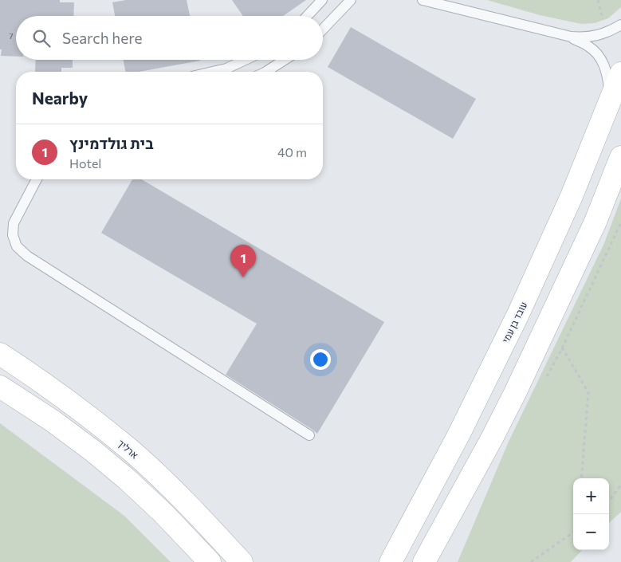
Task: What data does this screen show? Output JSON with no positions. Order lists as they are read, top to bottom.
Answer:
{
  "streets": {
    "street": ["עובד בן עמי", "ארליך"]
  },
  "house_numbers": ["7"],
  "page": {
    "search": "Search here",
    "heading": "Nearby",
    "list": [
      {
        "mark": "1",
        "name": "בית גולדמינץ",
        "note": "Hotel",
        "value": "40 m"
      }
    ],
    "pins": "1",
    "map_buttons": ["+", "−"]
  }
}
